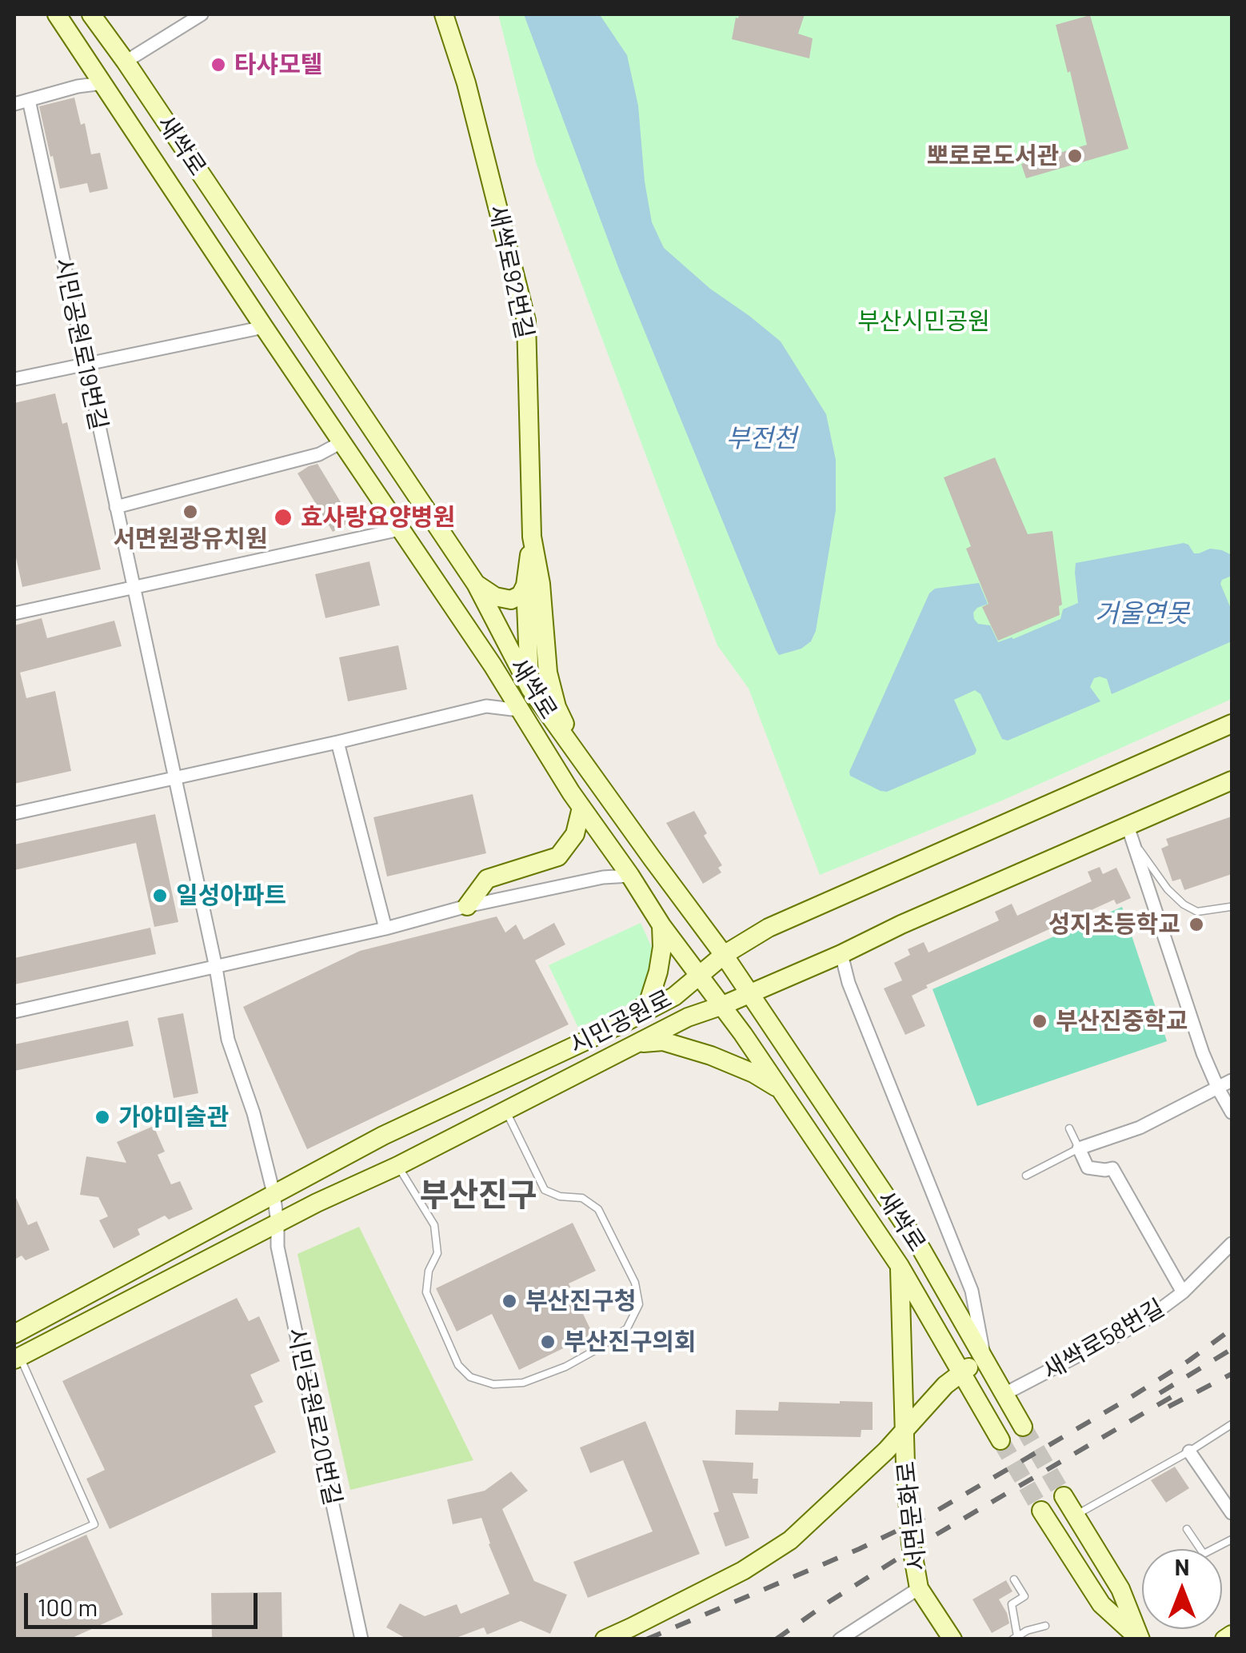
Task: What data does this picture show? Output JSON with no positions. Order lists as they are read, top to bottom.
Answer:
{
  "streets": {
    "main road": [
      "새싹로",
      "새싹로92번길",
      "시민공원로",
      "서면문화로"
    ],
    "street": ["시민공원로19번길", "새싹로58번길", "시민공원로20번길"]
  },
  "crossings": [
    ["새싹로", "새싹로92번길"],
    ["새싹로", "시민공원로"],
    ["새싹로", "새싹로58번길"],
    ["새싹로", "서면문화로"],
    ["시민공원로19번길", "시민공원로"],
    ["시민공원로19번길", "시민공원로20번길"],
    ["시민공원로", "시민공원로20번길"]
  ],
  "districts": ["부산진구"],
  "water": ["부전천", "거울연못"],
  "parks": ["부산시민공원"],
  "places": [
    "타샤모텔",
    "뽀로로도서관",
    "서면원광유치원",
    "효사랑요양병원",
    "일성아파트",
    "성지초등학교",
    "부산진중학교",
    "가야미술관",
    "부산진구청",
    "부산진구의회"
  ],
  "scale_bar": "100 m",
  "north": "top"
}
